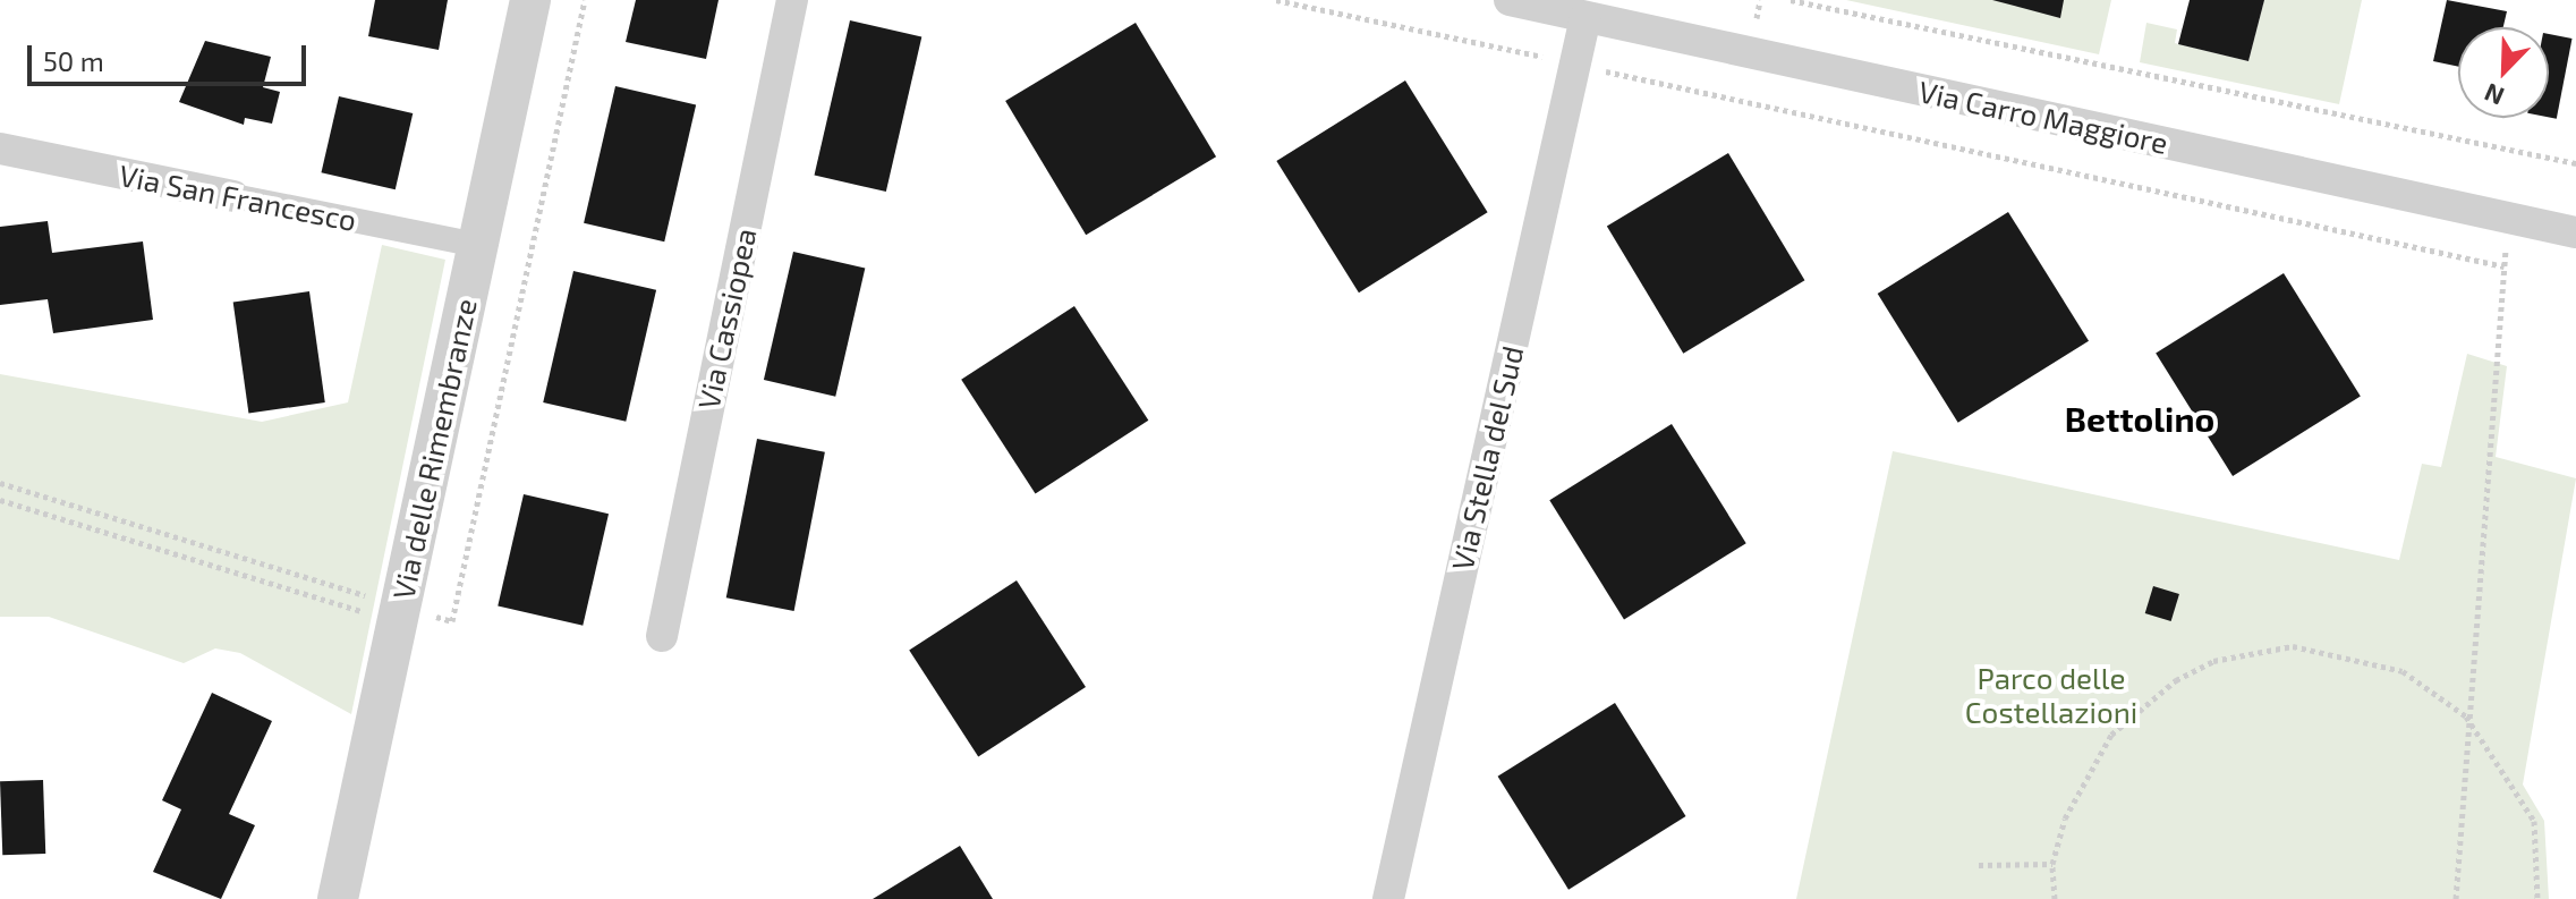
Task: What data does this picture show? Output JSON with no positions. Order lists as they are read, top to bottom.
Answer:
{
  "streets": {
    "street": [
      "Via Carro Maggiore",
      "Via San Francesco",
      "Via Cassiopea",
      "Via delle Rimembranze",
      "Via Stella del Sud"
    ]
  },
  "crossings": [
    ["Via Carro Maggiore", "Via Stella del Sud"],
    ["Via San Francesco", "Via delle Rimembranze"]
  ],
  "districts": ["Bettolino"],
  "parks": ["Parco delle Costellazioni"],
  "scale_bar": "50 m",
  "north": "bottom left"
}
